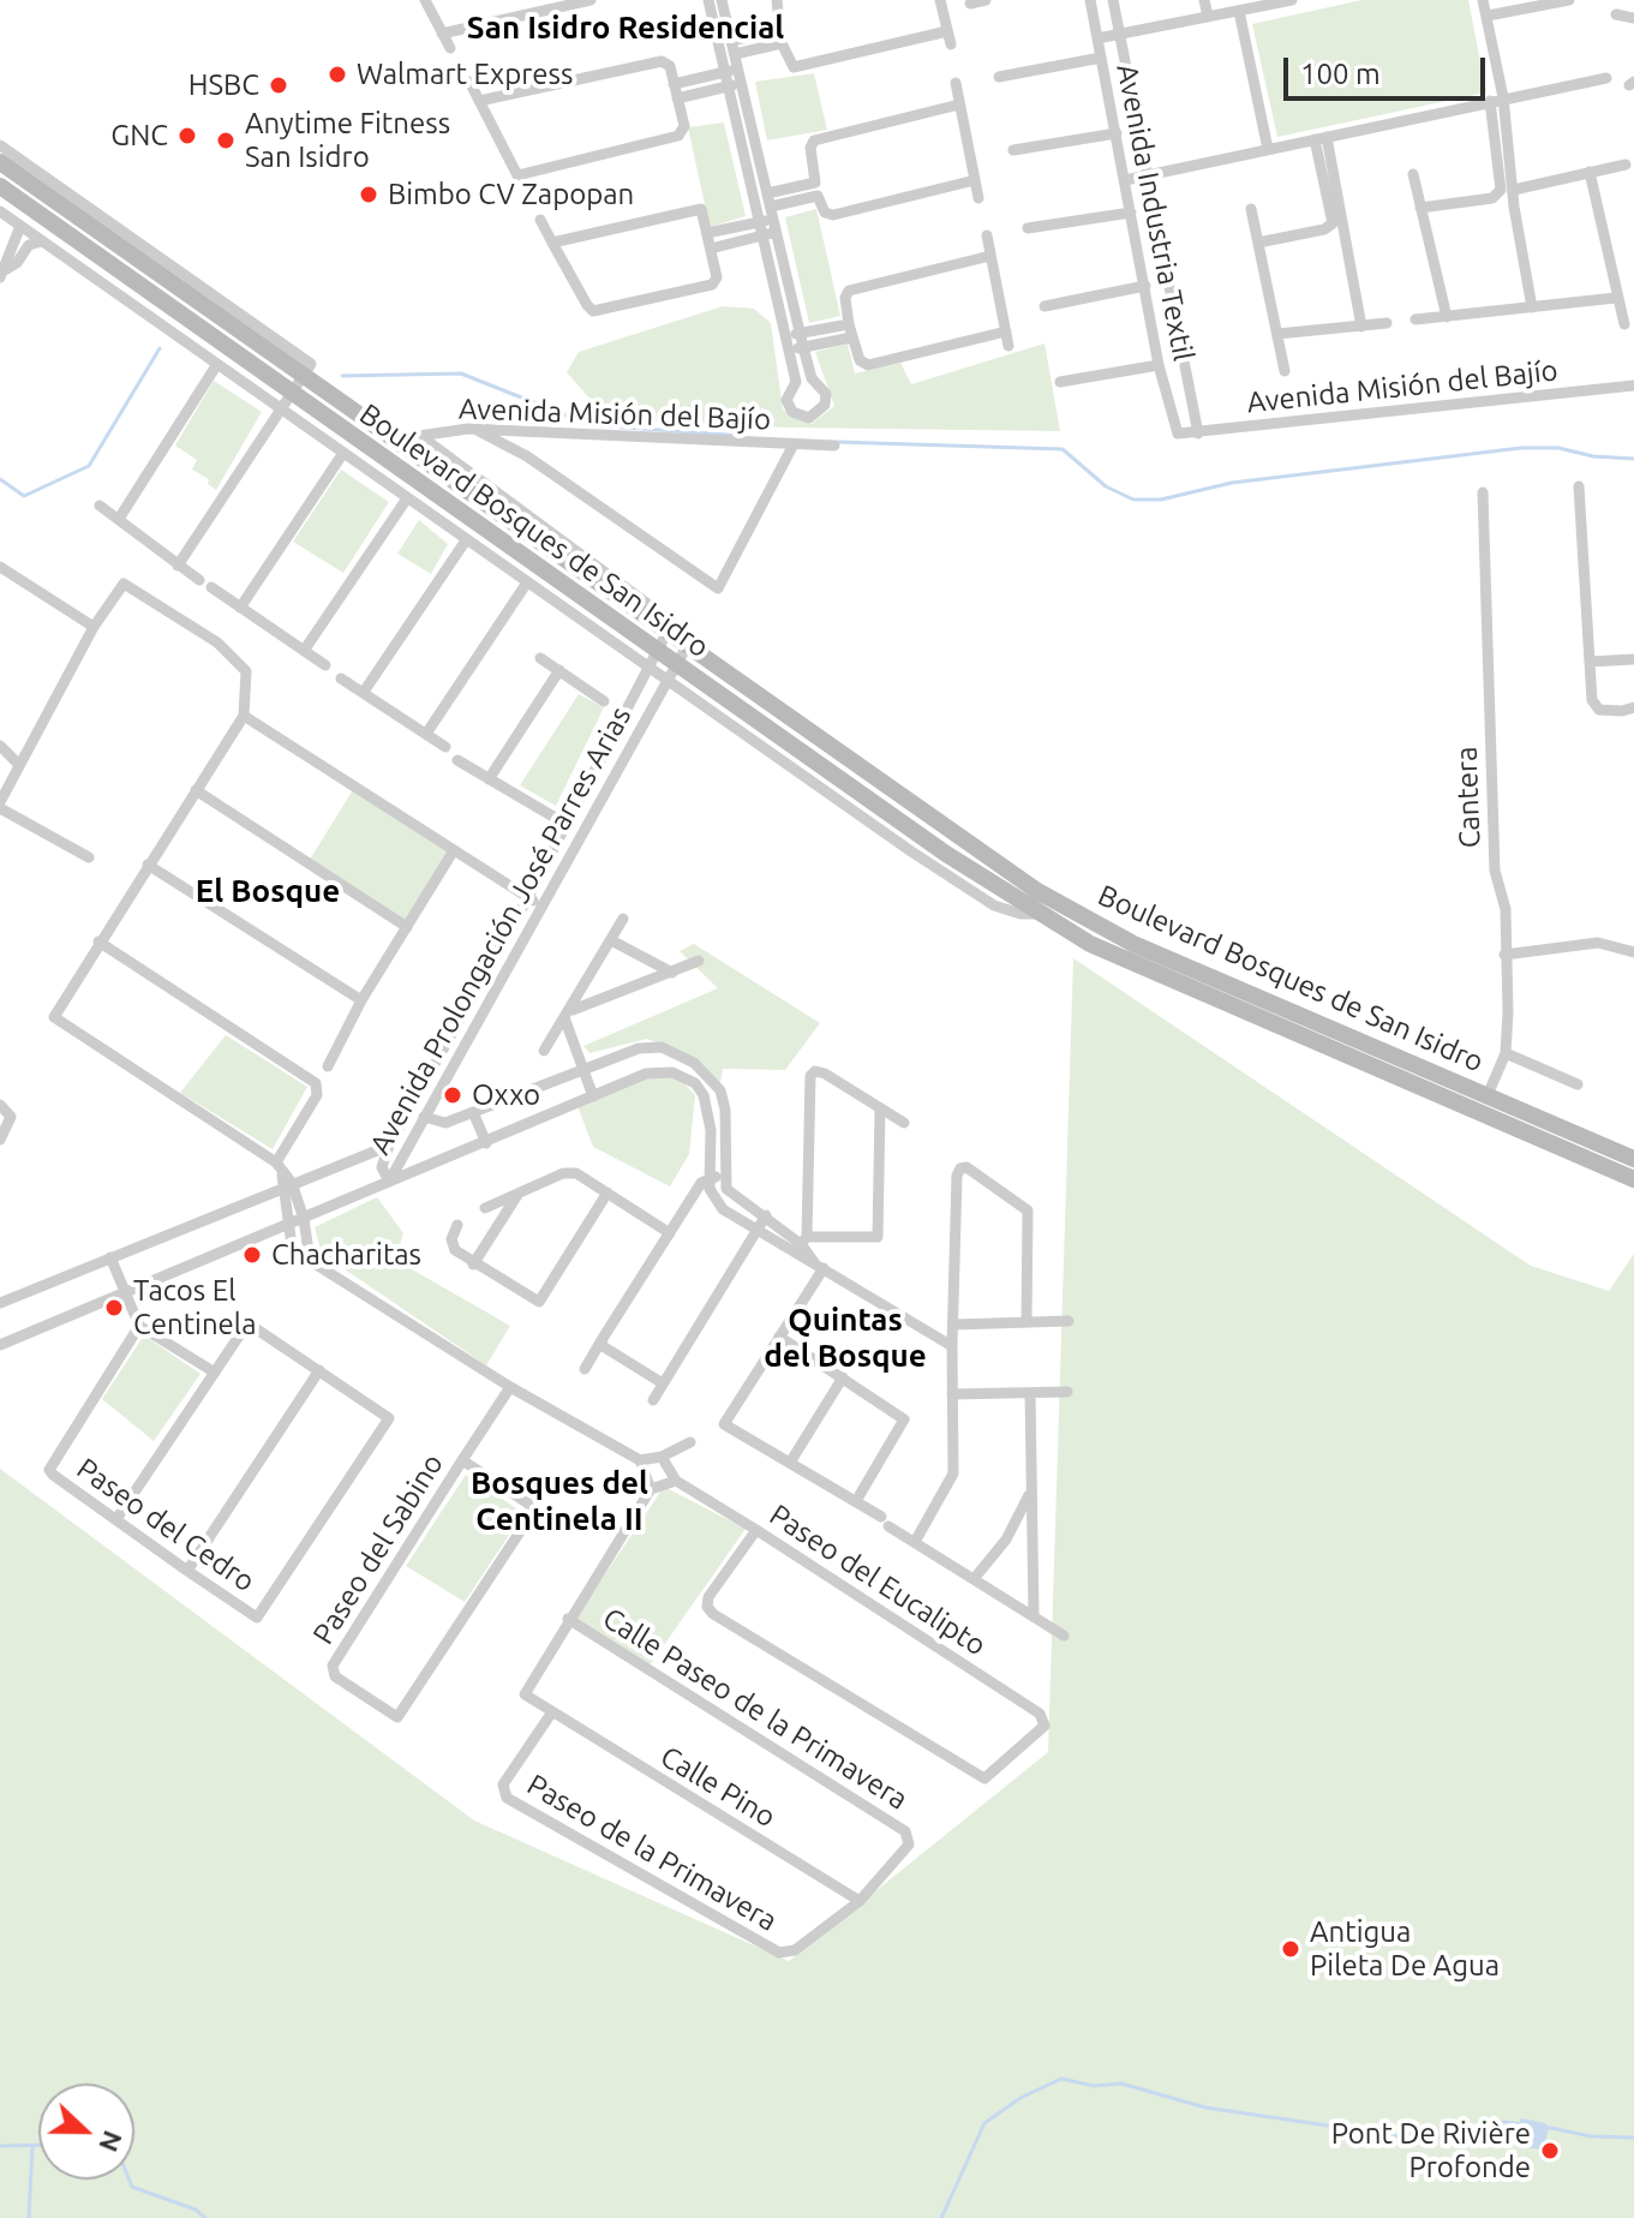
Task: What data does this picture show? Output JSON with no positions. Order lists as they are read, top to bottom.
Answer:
{
  "streets": {
    "main road": ["Boulevard Bosques de San Isidro"],
    "street": [
      "Avenida Industria Textil",
      "Avenida Misión del Bajío",
      "Cantera",
      "Avenida Prolongación José Parres Arias",
      "Paseo del Cedro",
      "Paseo del Sabino",
      "Paseo del Eucalipto",
      "Calle Paseo de la Primavera",
      "Calle Pino",
      "Paseo de la Primavera"
    ]
  },
  "crossings": [
    ["Avenida Industria Textil", "Avenida Misión del Bajío"],
    ["Avenida Misión del Bajío", "Boulevard Bosques de San Isidro"],
    ["Boulevard Bosques de San Isidro", "Cantera"],
    ["Boulevard Bosques de San Isidro", "Avenida Prolongación José Parres Arias"],
    ["Calle Paseo de la Primavera", "Calle Pino"],
    ["Calle Paseo de la Primavera", "Paseo de la Primavera"],
    ["Calle Pino", "Paseo de la Primavera"]
  ],
  "districts": [
    "San Isidro Residencial",
    "El Bosque",
    "Quintas del Bosque",
    "Bosques del Centinela II"
  ],
  "places": [
    "Walmart Express",
    "HSBC",
    "GNC",
    "Anytime Fitness San Isidro",
    "Bimbo CV Zapopan",
    "Oxxo",
    "Chacharitas",
    "Tacos El Centinela",
    "Antigua Pileta De Agua",
    "Pont De Rivière Profonde"
  ],
  "scale_bar": "100 m",
  "north": "right"
}
